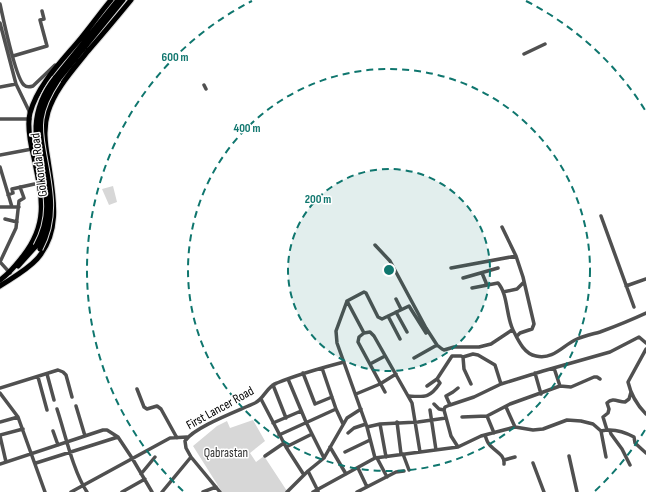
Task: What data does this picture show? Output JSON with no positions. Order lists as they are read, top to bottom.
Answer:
{
  "streets": {
    "highway": ["Golkonda Road"],
    "street": ["First Lancer Road"]
  },
  "parks": ["Qabrastan"],
  "rings": ["600 m", "400 m", "200 m"]
}
